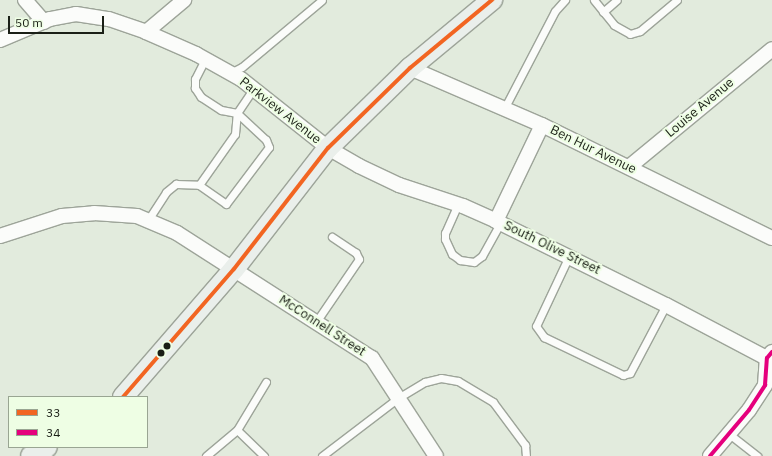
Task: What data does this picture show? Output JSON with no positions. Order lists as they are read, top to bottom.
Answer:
{
  "streets": {
    "street": [
      "Louise Avenue",
      "Parkview Avenue",
      "Ben Hur Avenue",
      "South Olive Street",
      "McConnell Street"
    ]
  },
  "crossings": [
    ["Louise Avenue", "Ben Hur Avenue"],
    ["Parkview Avenue", "South Olive Street"]
  ],
  "lines": ["transit line 33", "transit line 34"],
  "legend": ["33", "34"],
  "scale_bar": "50 m"
}
